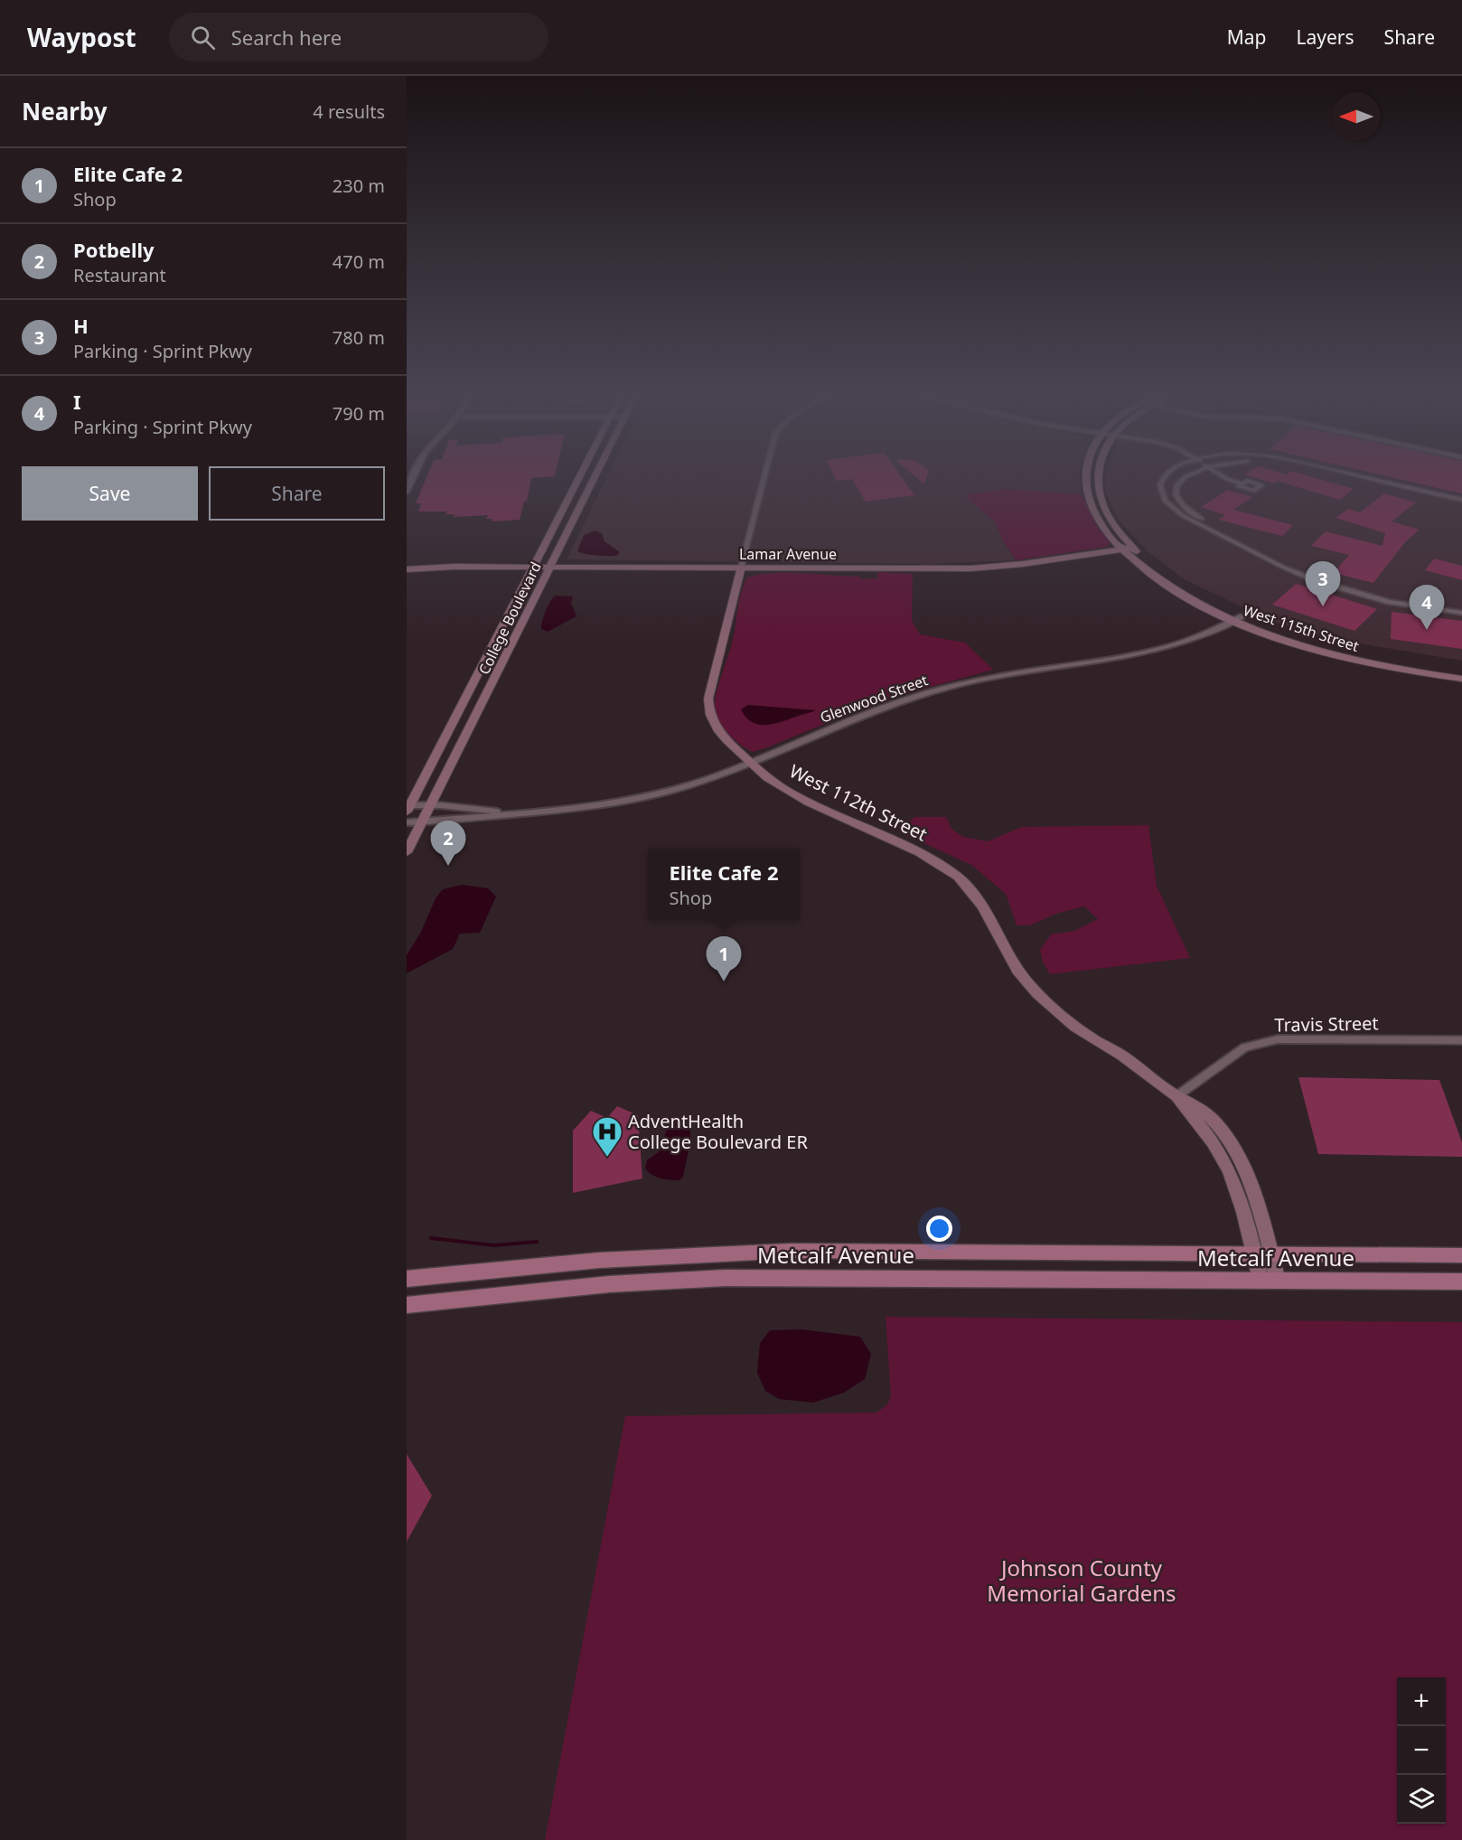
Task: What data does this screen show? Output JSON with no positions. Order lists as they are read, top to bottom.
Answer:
{
  "streets": {
    "main road": ["Metcalf Avenue"],
    "street": [
      "Lamar Avenue",
      "College Boulevard",
      "West 115th Street",
      "Glenwood Street",
      "West 112th Street",
      "Travis Street"
    ]
  },
  "crossings": [
    ["Lamar Avenue", "College Boulevard"],
    ["Lamar Avenue", "West 115th Street"],
    ["Lamar Avenue", "West 112th Street"],
    ["College Boulevard", "Glenwood Street"],
    ["West 115th Street", "Glenwood Street"],
    ["Glenwood Street", "West 112th Street"],
    ["West 112th Street", "Travis Street"],
    ["West 112th Street", "Metcalf Avenue"]
  ],
  "parks": ["Johnson County Memorial Gardens"],
  "places": {
    "hospital": ["AdventHealth College Boulevard ER"]
  },
  "north": "left",
  "page": {
    "header": "Waypost",
    "search": "Search here",
    "nav": ["Map", "Layers", "Share"],
    "heading": ["Nearby", "4 results"],
    "list": [
      {
        "mark": "1",
        "name": "Elite Cafe 2",
        "note": "Shop",
        "value": "230 m"
      },
      {
        "mark": "2",
        "name": "Potbelly",
        "note": "Restaurant",
        "value": "470 m"
      },
      {
        "mark": "3",
        "name": "H",
        "note": "Parking · Sprint Pkwy",
        "value": "780 m"
      },
      {
        "mark": "4",
        "name": "I",
        "note": "Parking · Sprint Pkwy",
        "value": "790 m"
      }
    ],
    "buttons": ["Save", "Share"],
    "pins": [
      "3",
      "4",
      "2",
      "1"
    ],
    "popup": ["Elite Cafe 2", "Shop"],
    "map_buttons": ["+", "−"]
  }
}
